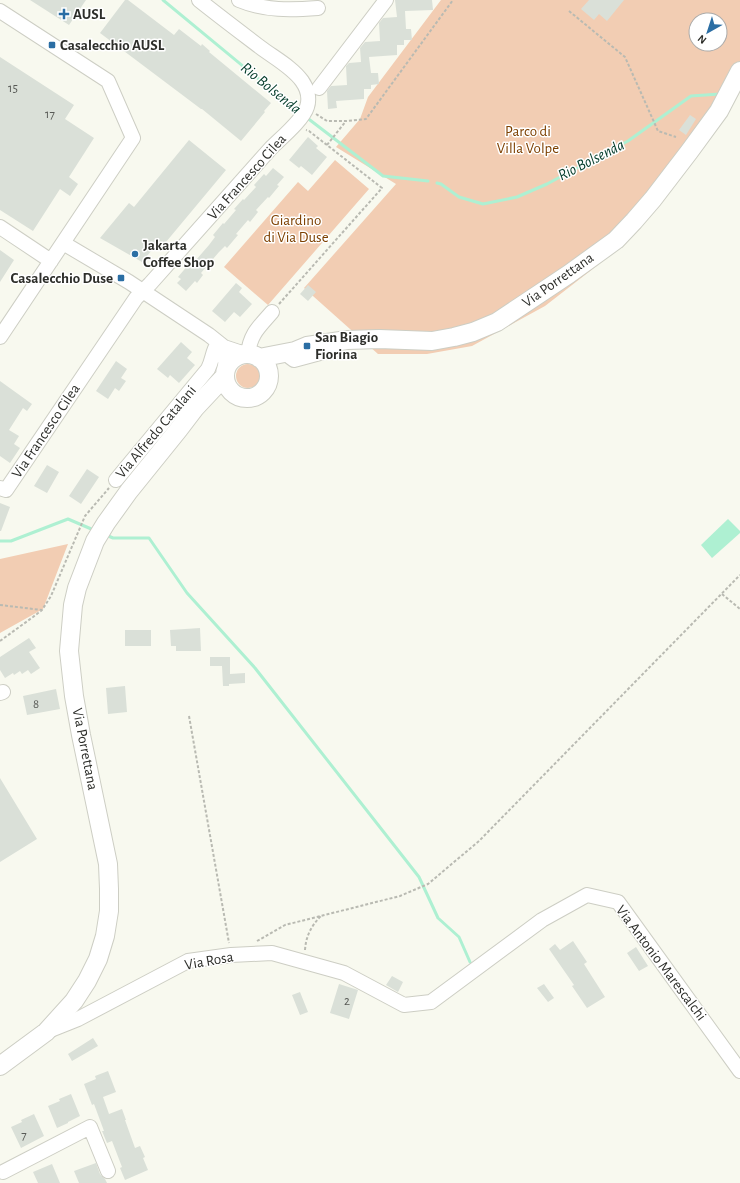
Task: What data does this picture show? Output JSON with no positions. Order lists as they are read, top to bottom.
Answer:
{
  "streets": {
    "main road": ["Via Porrettana"],
    "street": [
      "Via Francesco Cilea",
      "Via Alfredo Catalani",
      "Via Rosa",
      "Via Antonio Marescalchi"
    ]
  },
  "crossings": [
    ["Via Porrettana", "Via Rosa"],
    ["Via Rosa", "Via Antonio Marescalchi"]
  ],
  "water": ["Rio Bolsenda"],
  "parks": ["Parco di Villa Volpe", "Giardino di Via Duse"],
  "places": {
    "health": ["AUSL"],
    "transit": ["Casalecchio AUSL", "Casalecchio Duse", "San Biagio Fiorina"],
    "other": ["Jakarta Coffee Shop"]
  },
  "house_numbers": [
    "15",
    "17",
    "8",
    "2",
    "7"
  ],
  "north": "bottom left"
}
